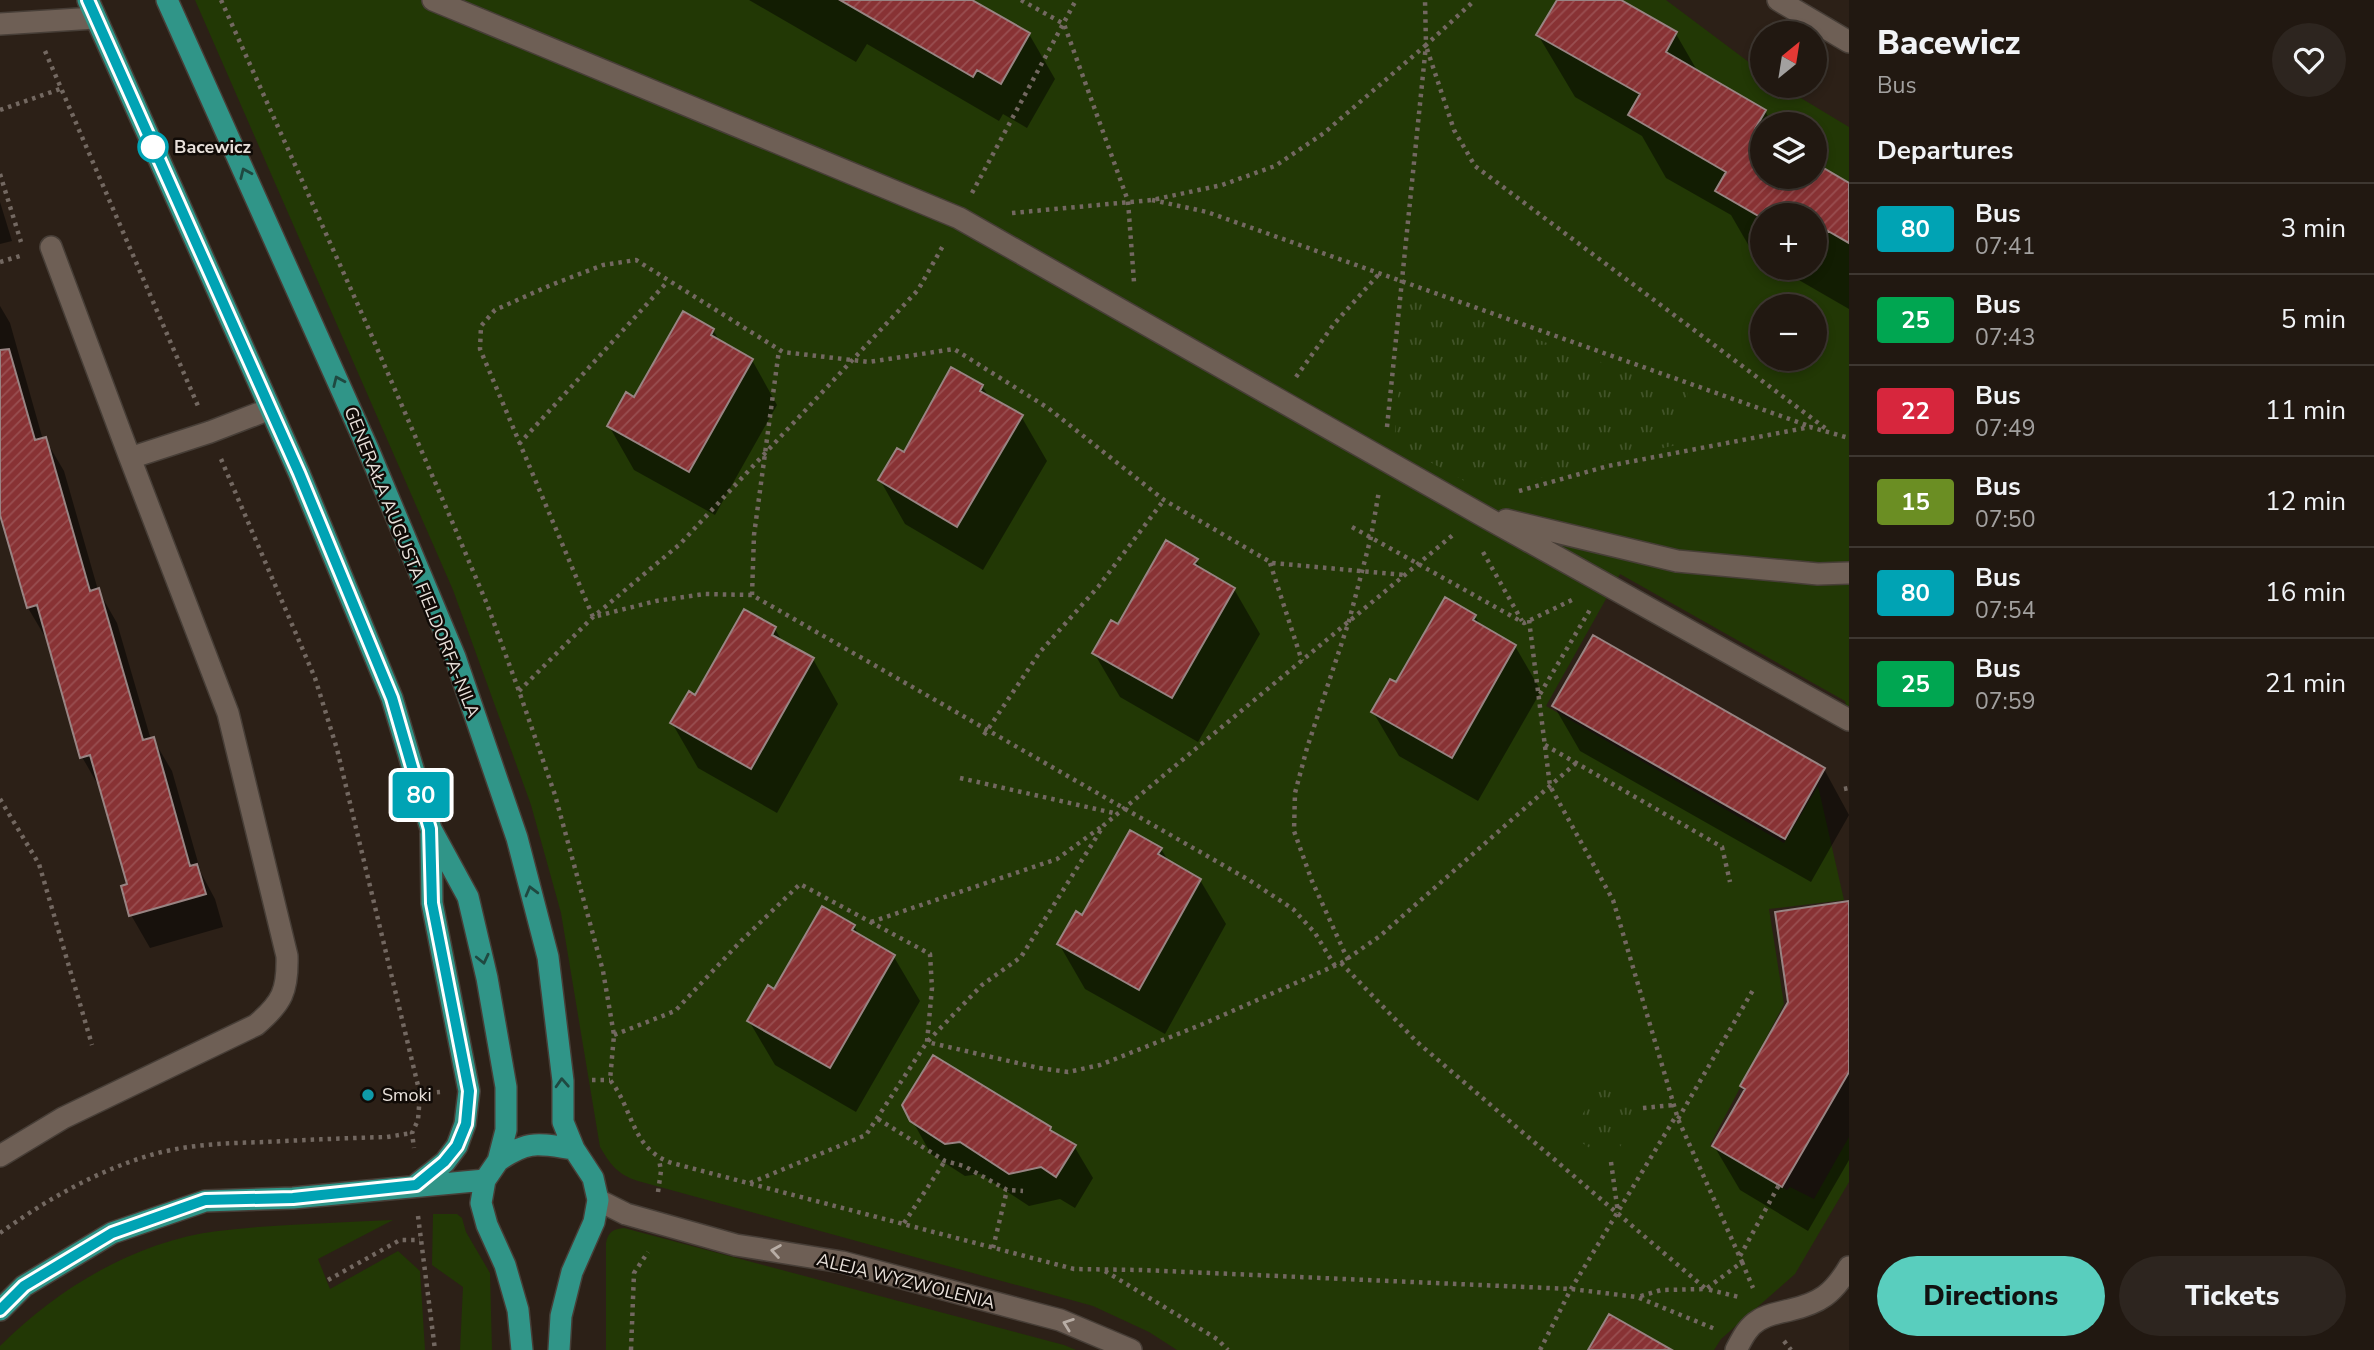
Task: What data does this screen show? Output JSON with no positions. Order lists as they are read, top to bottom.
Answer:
{
  "streets": {
    "main road": ["GENERAŁA AUGUSTA FIELDORFA-NILA"],
    "street": ["ALEJA WYZWOLENIA"]
  },
  "crossings": [
    ["GENERAŁA AUGUSTA FIELDORFA-NILA", "ALEJA WYZWOLENIA"]
  ],
  "one_way": ["ALEJA WYZWOLENIA"],
  "places": ["Bacewicz", "Smoki"],
  "lines": ["bus line 80"],
  "north": "top right",
  "page": {
    "on_map": "80",
    "heading": [
      ["Bacewicz", "Bus"],
      "Departures"
    ],
    "map_buttons": ["+", "−"],
    "list": [
      {
        "mark": "80",
        "name": "Bus",
        "note": "07:41",
        "value": "3 min"
      },
      {
        "mark": "25",
        "name": "Bus",
        "note": "07:43",
        "value": "5 min"
      },
      {
        "mark": "22",
        "name": "Bus",
        "note": "07:49",
        "value": "11 min"
      },
      {
        "mark": "15",
        "name": "Bus",
        "note": "07:50",
        "value": "12 min"
      },
      {
        "mark": "80",
        "name": "Bus",
        "note": "07:54",
        "value": "16 min"
      },
      {
        "mark": "25",
        "name": "Bus",
        "note": "07:59",
        "value": "21 min"
      }
    ],
    "buttons": ["Directions", "Tickets"]
  }
}
